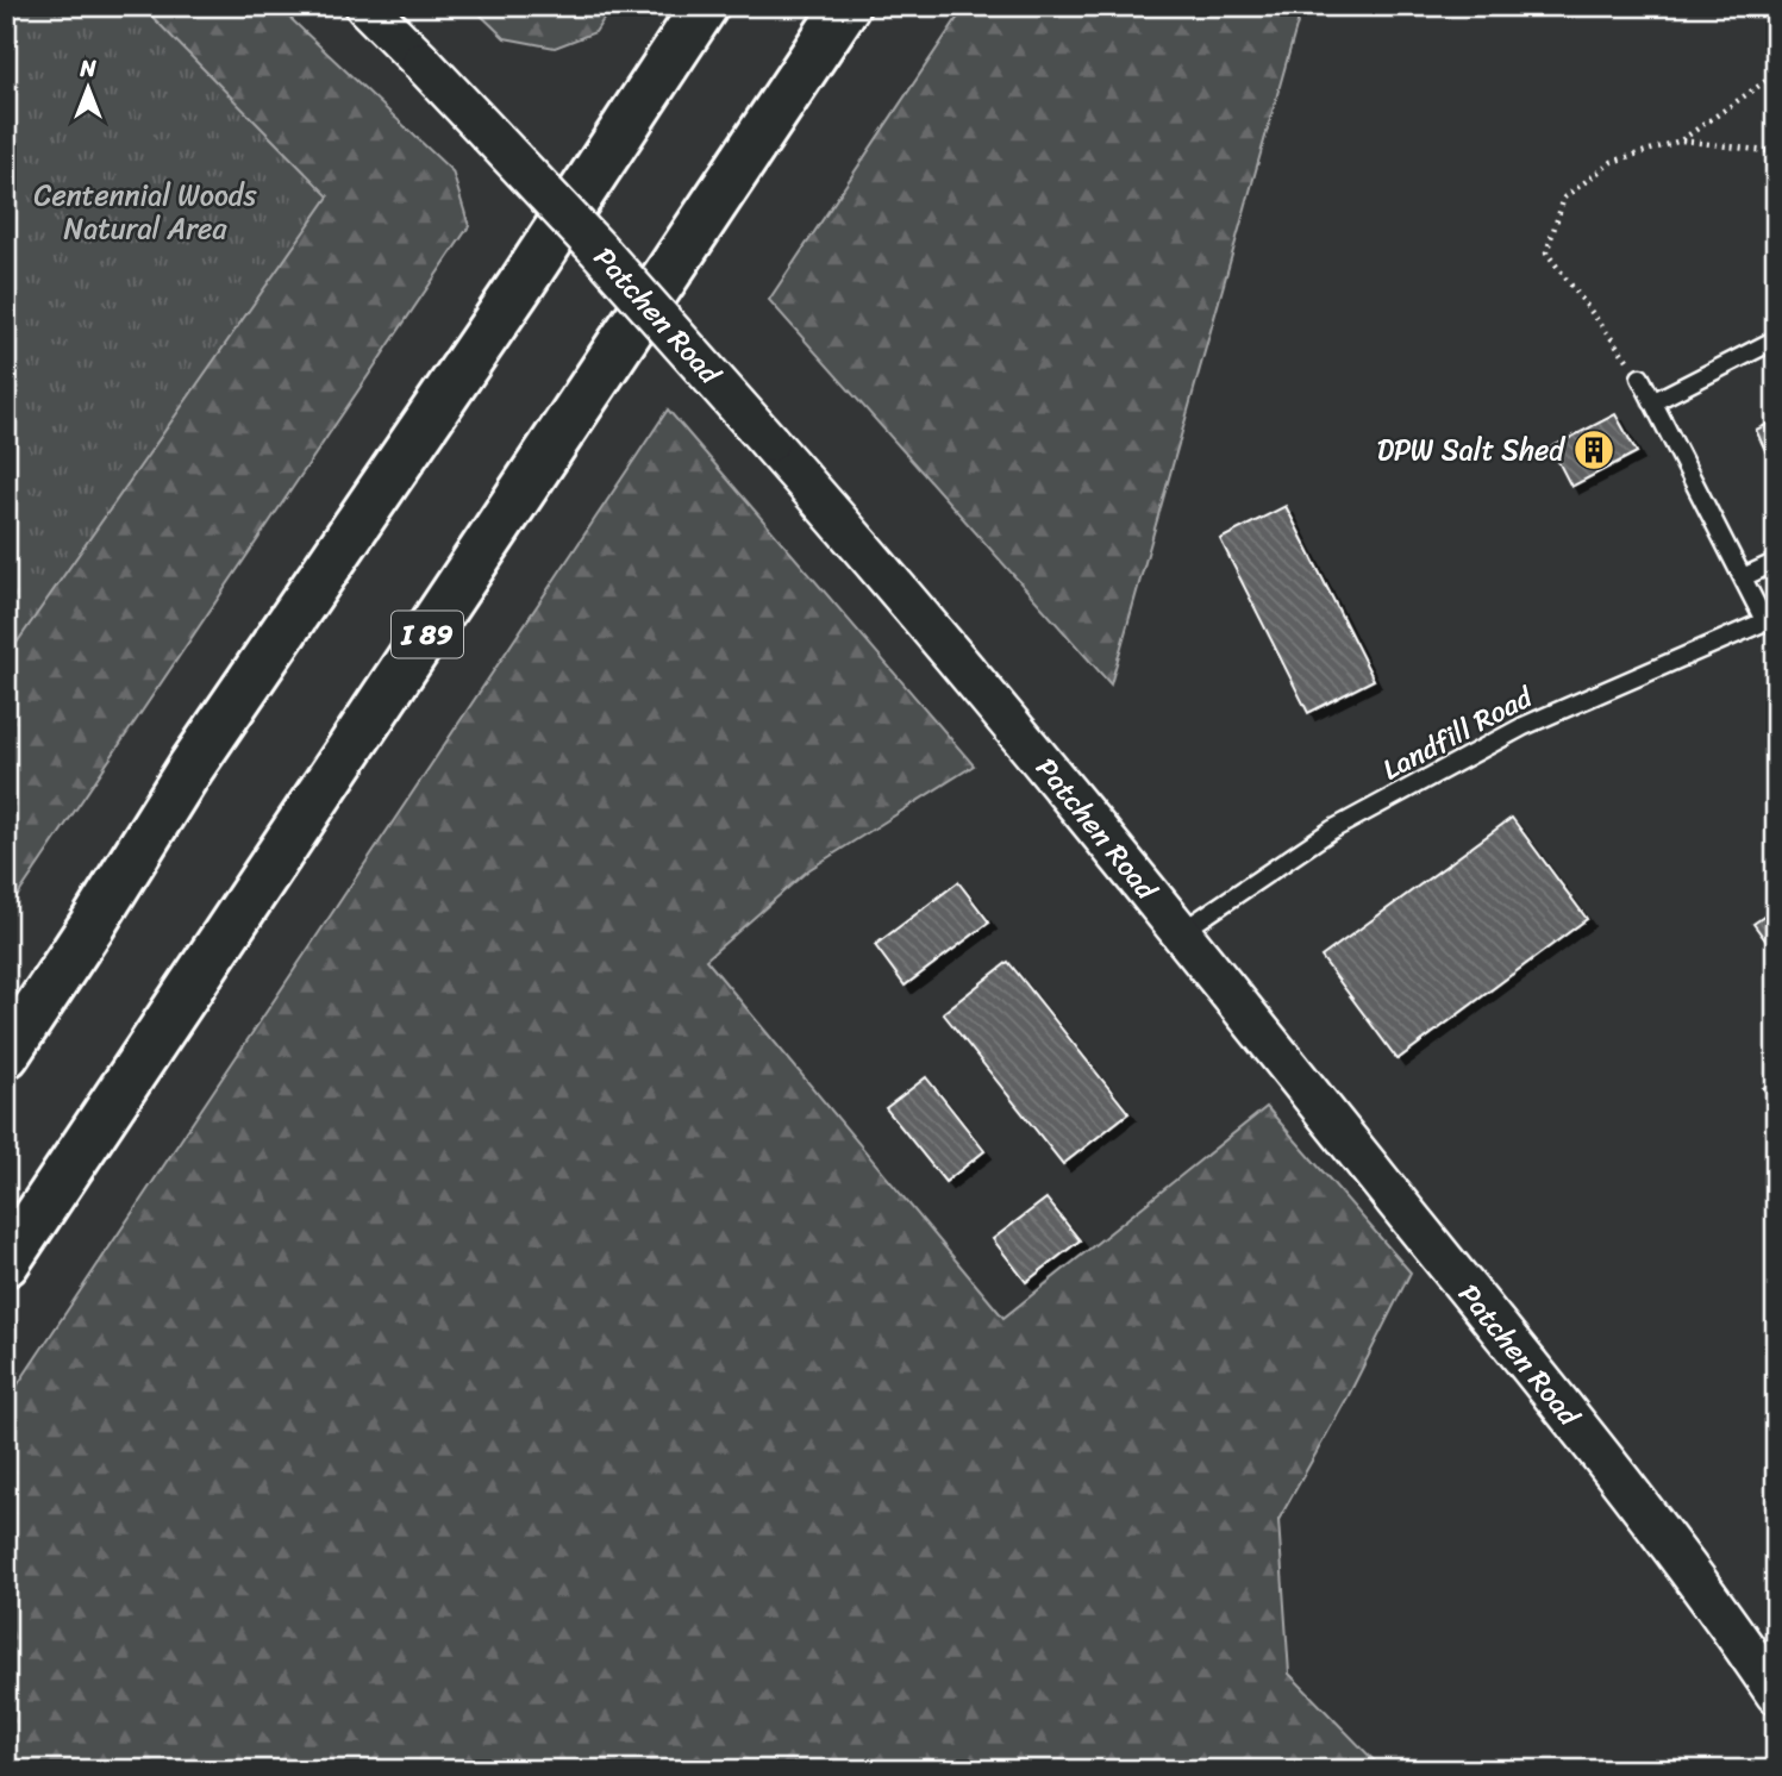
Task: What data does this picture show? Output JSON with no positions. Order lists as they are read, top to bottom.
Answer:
{
  "streets": {
    "highway": ["I 89"],
    "street": ["Patchen Road"],
    "lane": ["Landfill Road"]
  },
  "crossings": [
    ["Patchen Road", "Landfill Road"]
  ],
  "parks": ["Centennial Woods Natural Area"],
  "places": {
    "building": ["DPW Salt Shed"]
  },
  "north": "top"
}
